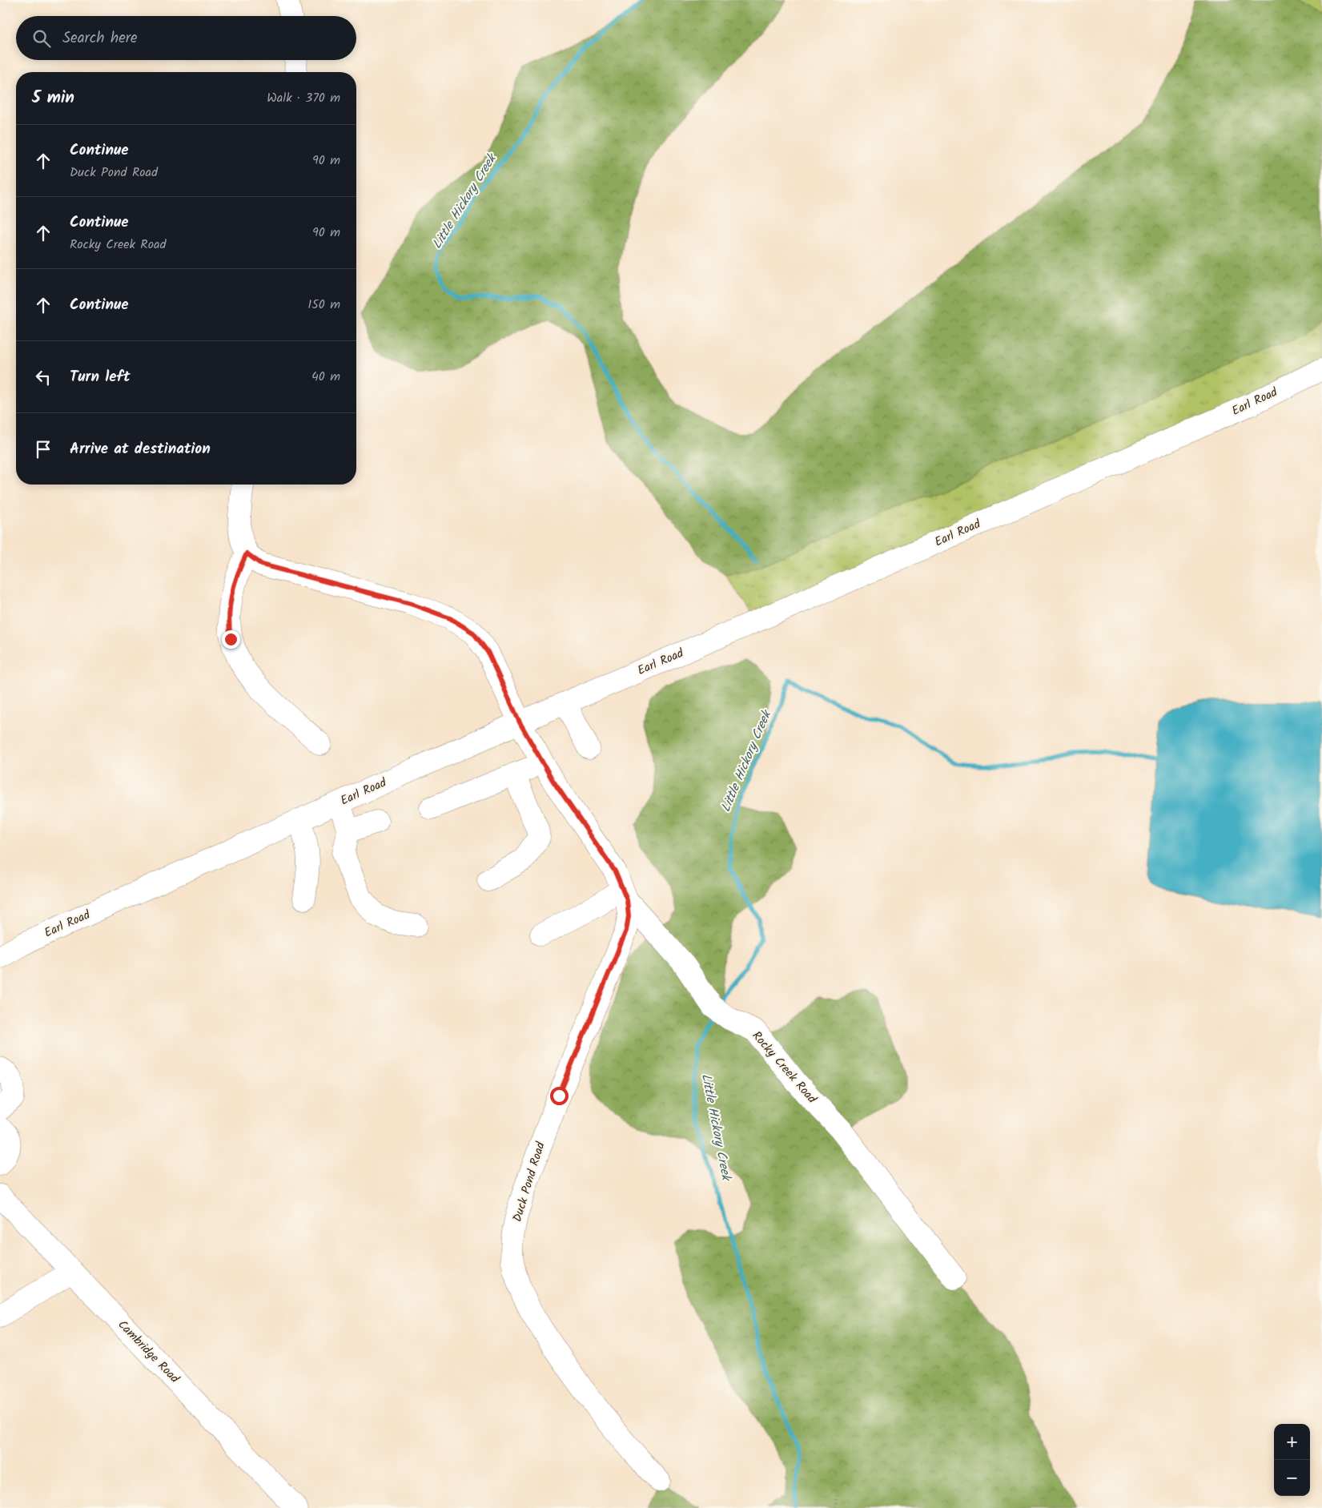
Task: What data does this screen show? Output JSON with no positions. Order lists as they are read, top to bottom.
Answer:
{
  "streets": {
    "street": [
      "Earl Road",
      "Rocky Creek Road",
      "Duck Pond Road",
      "Cambridge Road"
    ]
  },
  "crossings": [
    ["Earl Road", "Rocky Creek Road"],
    ["Rocky Creek Road", "Duck Pond Road"]
  ],
  "water": ["Little Hickory Creek"],
  "page": {
    "search": "Search here",
    "heading": ["5 min", "Walk · 370 m"],
    "list": [
      ["Continue", "Duck Pond Road", "90 m"],
      ["Continue", "Rocky Creek Road", "90 m"],
      ["Continue", "150 m"],
      ["Turn left", "40 m"],
      "Arrive at destination"
    ],
    "map_buttons": ["+", "−"]
  }
}
